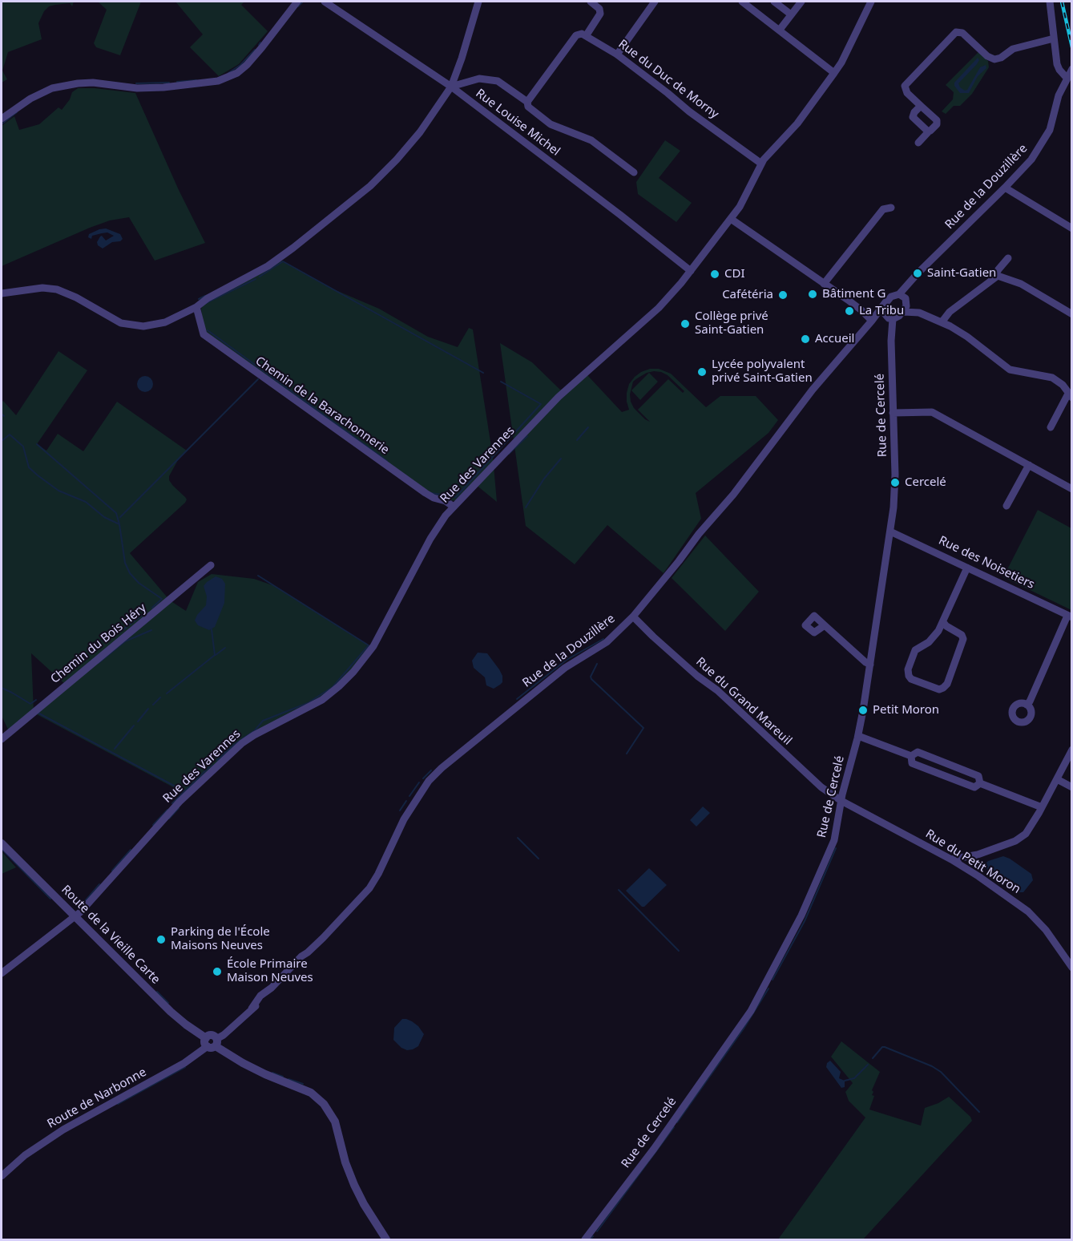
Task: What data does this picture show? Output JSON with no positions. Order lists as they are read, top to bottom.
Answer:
{
  "streets": {
    "street": [
      "Rue du Duc de Morny",
      "Rue Louise Michel",
      "Rue de la Douzillère",
      "Chemin de la Barachonnerie",
      "Rue de Cercelé",
      "Rue des Varennes",
      "Rue des Noisetiers",
      "Chemin du Bois Héry",
      "Rue du Grand Mareuil",
      "Rue du Petit Moron",
      "Route de la Vieille Carte",
      "Route de Narbonne"
    ]
  },
  "crossings": [
    ["Rue du Duc de Morny", "Rue des Varennes"],
    ["Rue Louise Michel", "Rue des Varennes"],
    ["Rue de la Douzillère", "Rue de Cercelé"],
    ["Rue de la Douzillère", "Rue du Grand Mareuil"],
    ["Rue de la Douzillère", "Route de la Vieille Carte"],
    ["Rue de la Douzillère", "Route de Narbonne"],
    ["Chemin de la Barachonnerie", "Rue des Varennes"],
    ["Rue de Cercelé", "Rue des Noisetiers"],
    ["Rue de Cercelé", "Rue du Grand Mareuil"],
    ["Rue de Cercelé", "Rue du Petit Moron"],
    ["Rue des Varennes", "Route de la Vieille Carte"],
    ["Rue du Grand Mareuil", "Rue du Petit Moron"],
    ["Route de la Vieille Carte", "Route de Narbonne"]
  ],
  "places": [
    "Saint-Gatien",
    "CDI",
    "Bâtiment G",
    "Cafétéria",
    "La Tribu",
    "Collège privé Saint-Gatien",
    "Accueil",
    "Lycée polyvalent privé Saint-Gatien",
    "Cercelé",
    "Petit Moron",
    "Parking de l'École Maisons Neuves",
    "École Primaire Maison Neuves"
  ]
}
